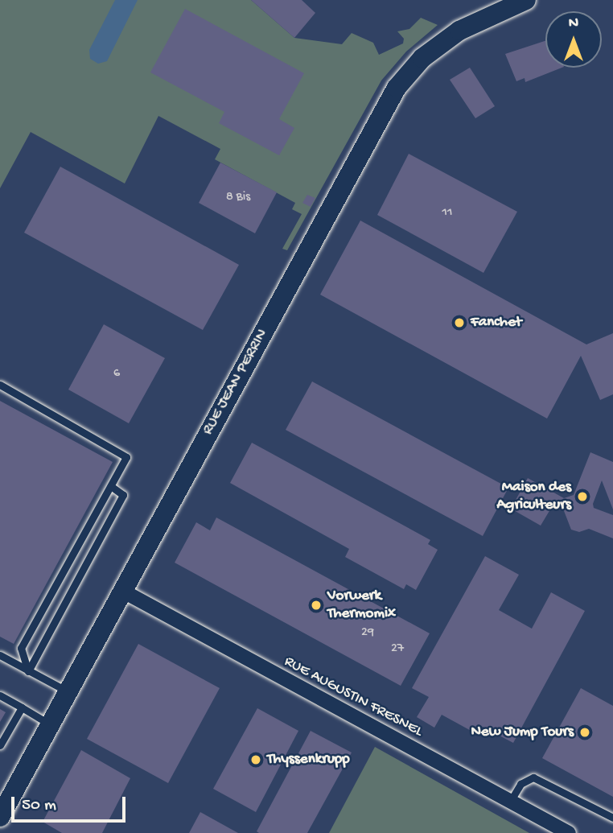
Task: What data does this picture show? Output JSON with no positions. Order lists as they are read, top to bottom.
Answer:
{
  "streets": {
    "street": ["RUE JEAN PERRIN", "RUE AUGUSTIN FRESNEL"]
  },
  "crossings": [
    ["RUE JEAN PERRIN", "RUE AUGUSTIN FRESNEL"]
  ],
  "places": [
    "Fanchet",
    "Maison des Agriculteurs",
    "Vorwerk Thermomix",
    "New Jump Tours",
    "Thyssenkrupp"
  ],
  "house_numbers": [
    "8 Bis",
    "11",
    "6",
    "29",
    "27"
  ],
  "scale_bar": "50 m",
  "north": "top"
}
